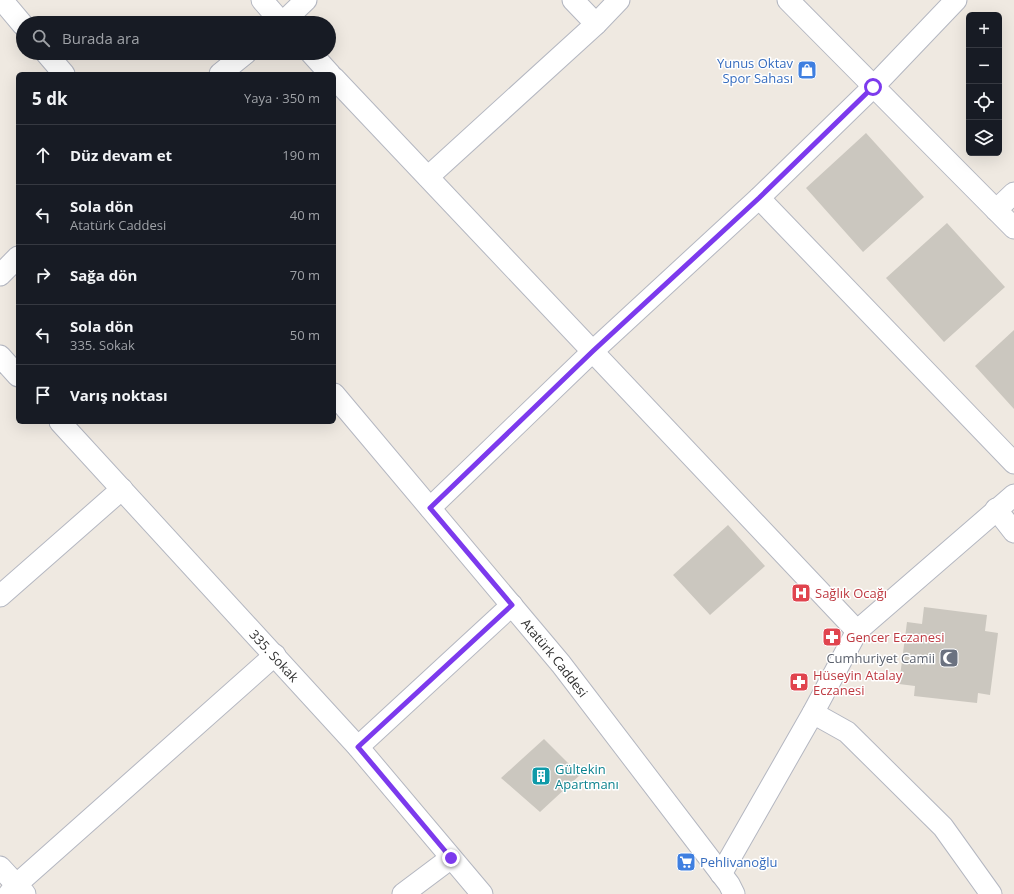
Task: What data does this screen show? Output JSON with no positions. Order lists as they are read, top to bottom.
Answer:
{
  "streets": {
    "street": ["335. Sokak", "Atatürk Caddesi"]
  },
  "places": {
    "shop": ["Yunus Oktav Spor Sahası"],
    "hospital": ["Sağlık Ocağı"],
    "pharmacy": ["Gencer Eczanesi", "Hüseyin Atalay Eczanesi"],
    "mosque": ["Cumhuriyet Camii"],
    "building": ["Gültekin Apartmanı"],
    "supermarket": ["Pehlivanoğlu"]
  },
  "page": {
    "map_buttons": ["+", "−"],
    "search": "Burada ara",
    "heading": ["5 dk", "Yaya · 350 m"],
    "list": [
      ["Düz devam et", "190 m"],
      ["Sola dön", "Atatürk Caddesi", "40 m"],
      ["Sağa dön", "70 m"],
      ["Sola dön", "335. Sokak", "50 m"],
      "Varış noktası"
    ]
  }
}
